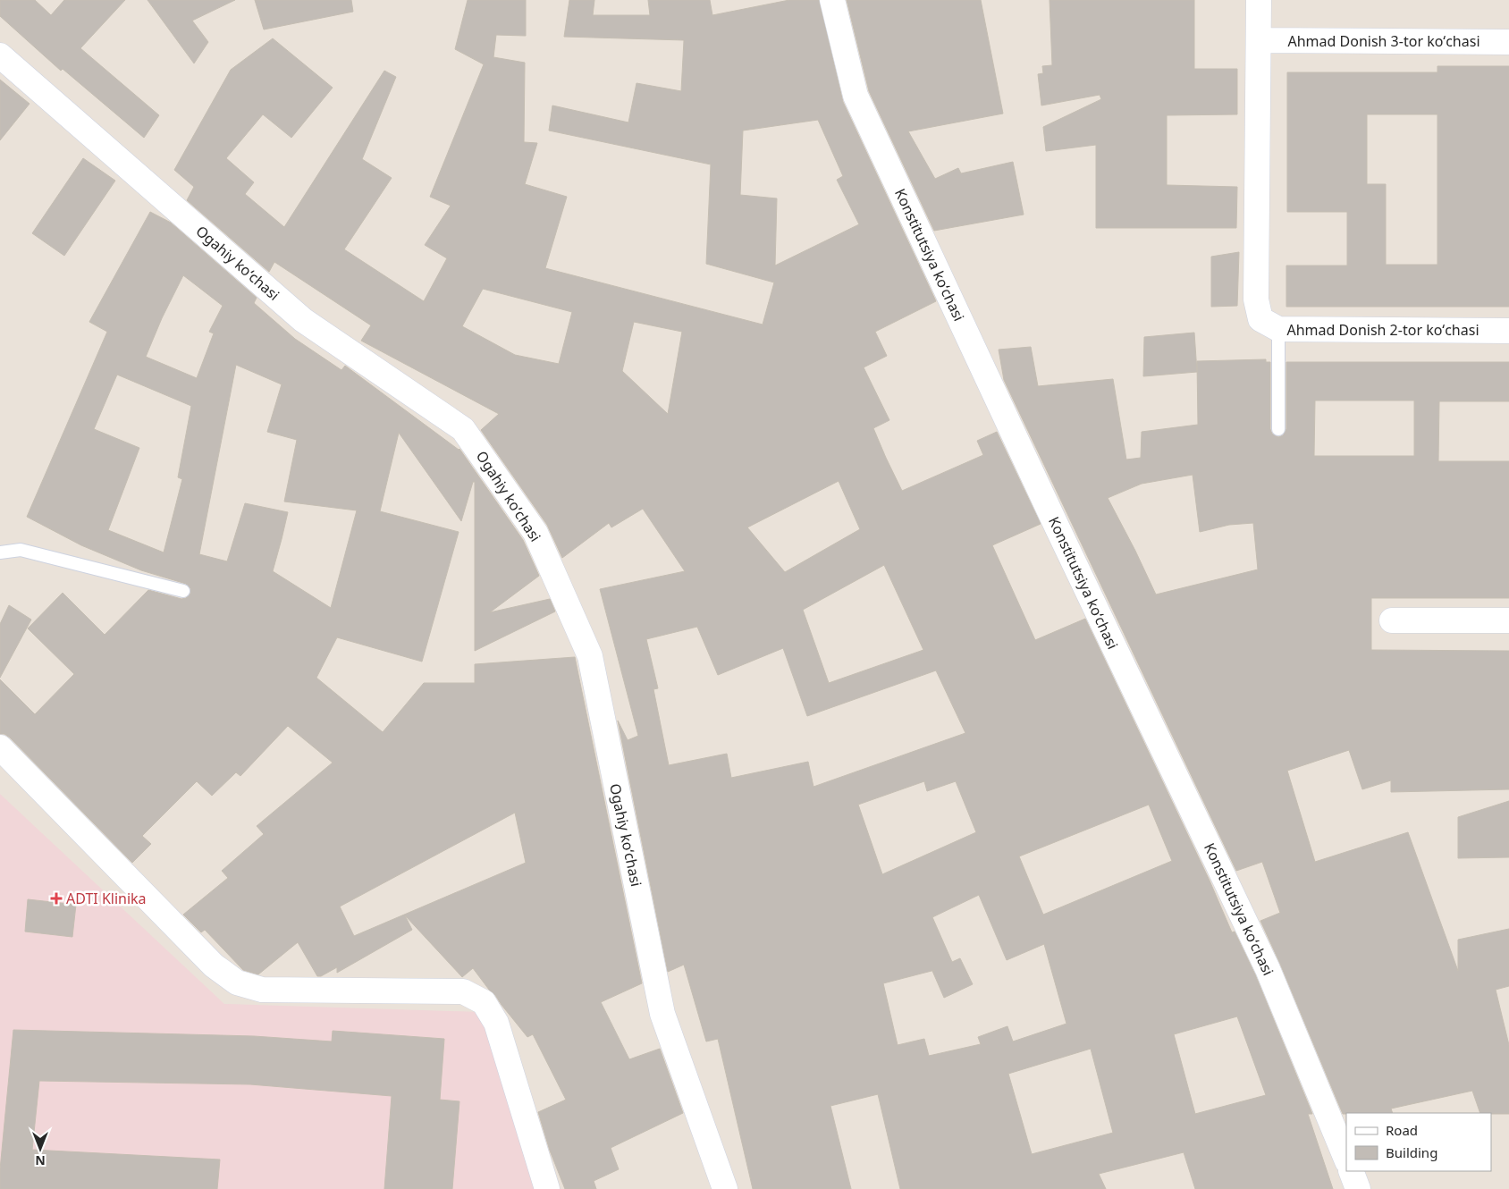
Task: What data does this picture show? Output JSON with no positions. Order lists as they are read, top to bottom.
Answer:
{
  "streets": {
    "street": [
      "Ahmad Donish 3-tor koʻchasi",
      "Konstitutsiya koʻchasi",
      "Ogahiy koʻchasi",
      "Ahmad Donish 2-tor koʻchasi"
    ]
  },
  "places": {
    "health": ["ADTI Klinika"]
  },
  "legend": ["Road", "Building"],
  "north": "bottom"
}
